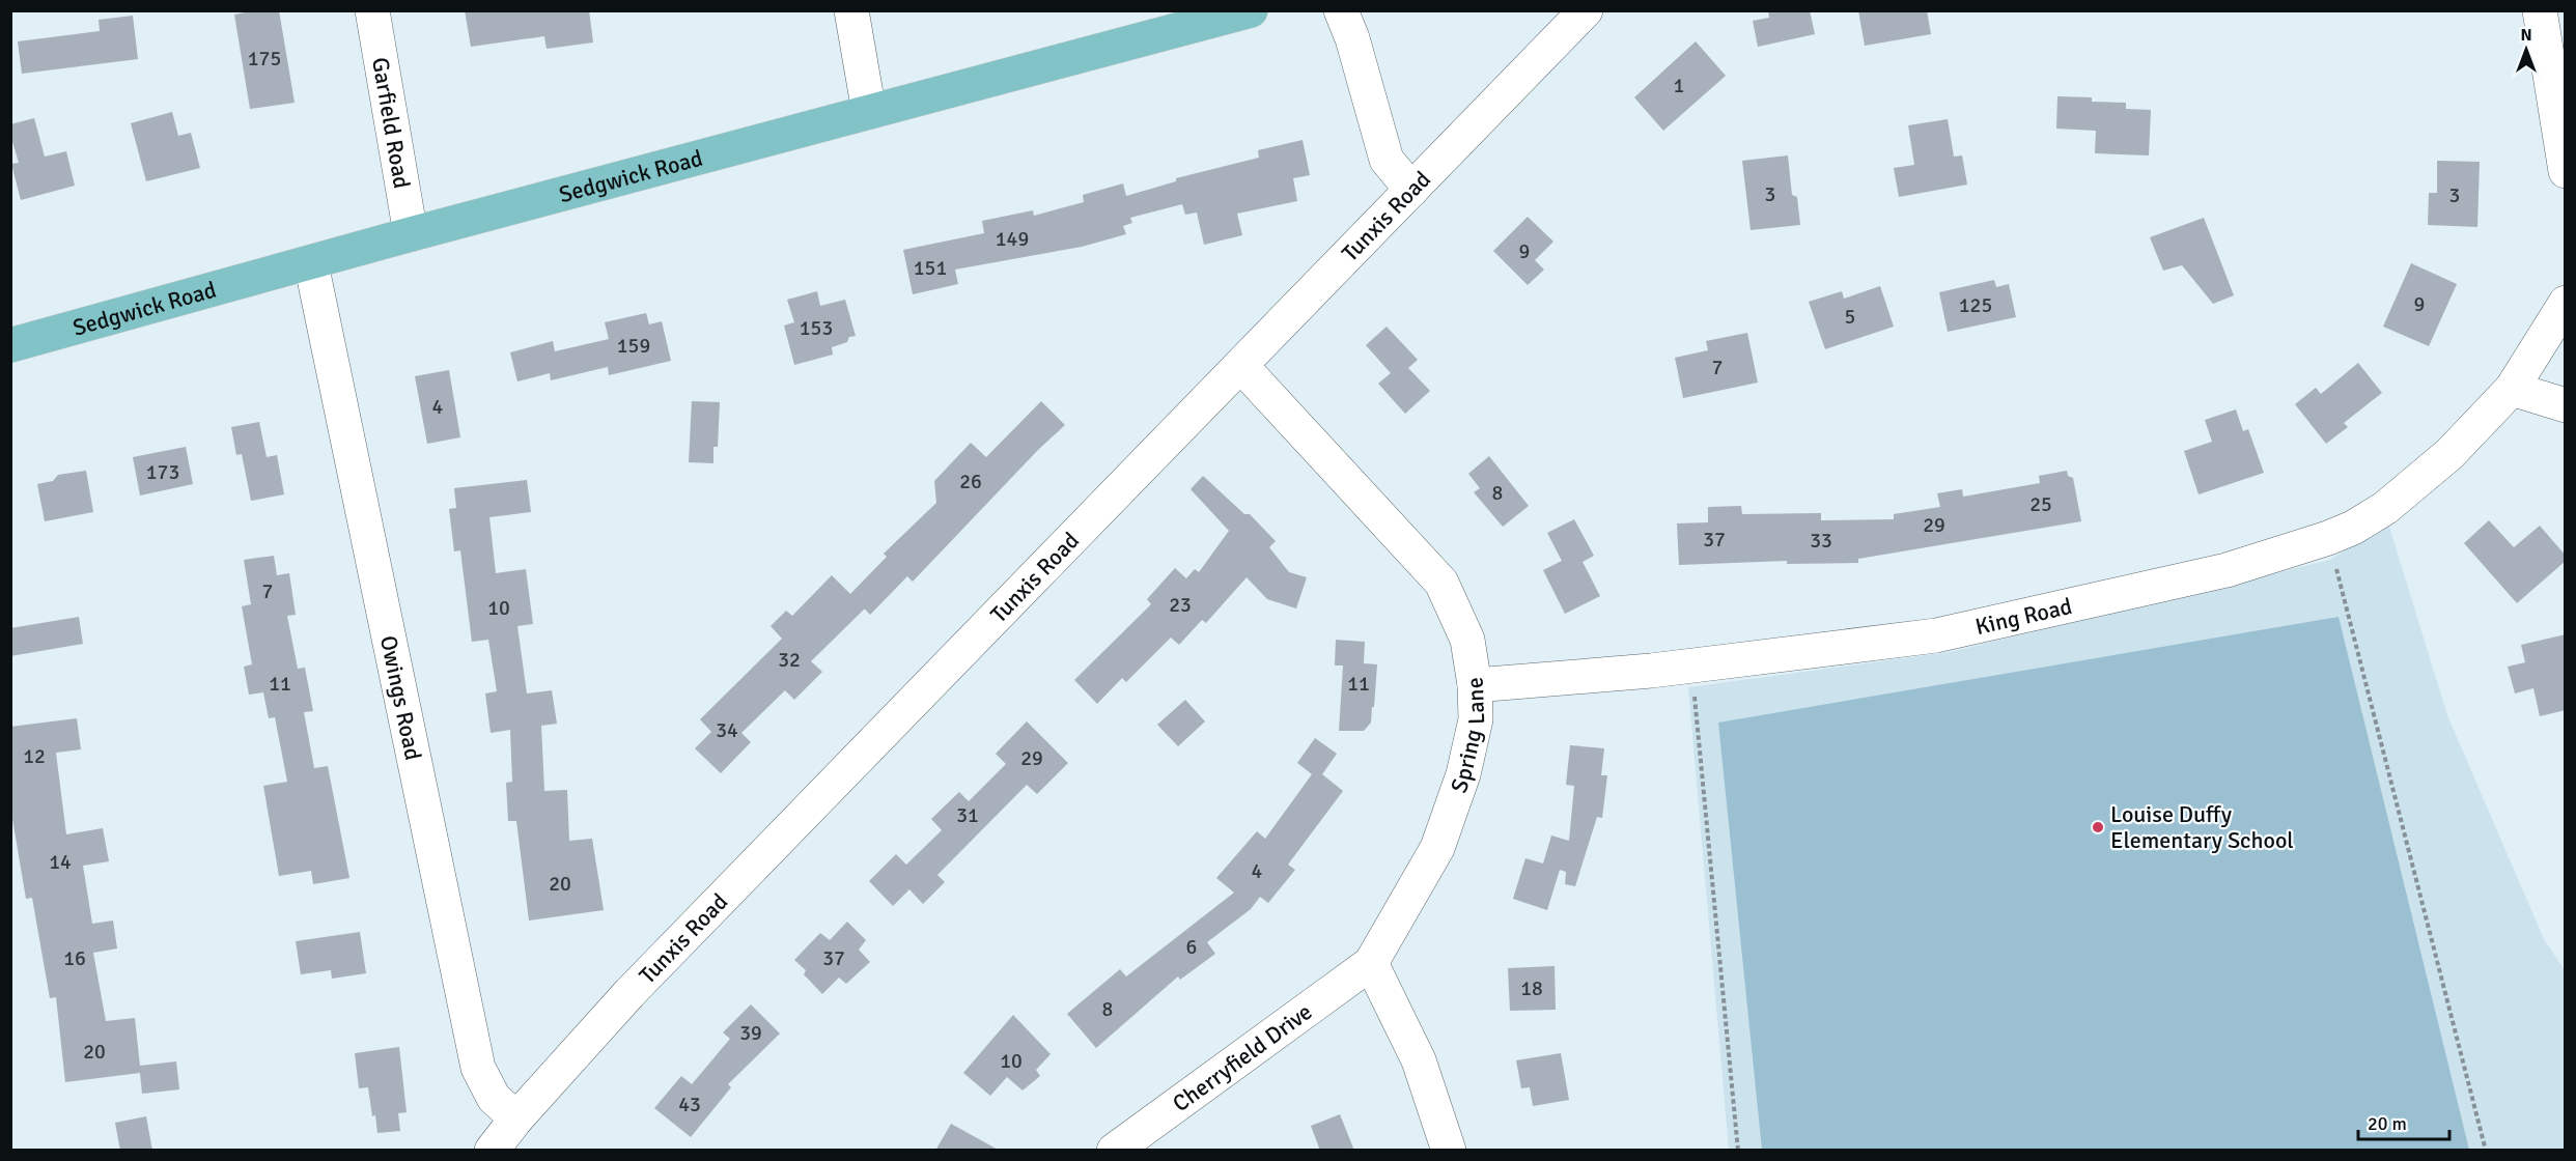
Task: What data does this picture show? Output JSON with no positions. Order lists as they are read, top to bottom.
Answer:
{
  "streets": {
    "main road": ["Sedgwick Road"],
    "street": [
      "Garfield Road",
      "Tunxis Road",
      "King Road",
      "Owings Road",
      "Spring Lane",
      "Cherryfield Drive"
    ]
  },
  "crossings": [
    ["Garfield Road", "Sedgwick Road"],
    ["Sedgwick Road", "Owings Road"],
    ["Tunxis Road", "Owings Road"],
    ["Tunxis Road", "Spring Lane"],
    ["King Road", "Spring Lane"],
    ["Spring Lane", "Cherryfield Drive"]
  ],
  "places": ["Louise Duffy Elementary School"],
  "house_numbers": [
    "175",
    "1",
    "3",
    "3",
    "149",
    "9",
    "151",
    "9",
    "125",
    "5",
    "153",
    "159",
    "7",
    "4",
    "173",
    "26",
    "8",
    "25",
    "29",
    "37",
    "33",
    "7",
    "23",
    "10",
    "32",
    "11",
    "11",
    "34",
    "12",
    "29",
    "31",
    "14",
    "4",
    "20",
    "6",
    "16",
    "37",
    "18",
    "8",
    "39",
    "20",
    "10",
    "43"
  ],
  "scale_bar": "20 m",
  "north": "top"
}
